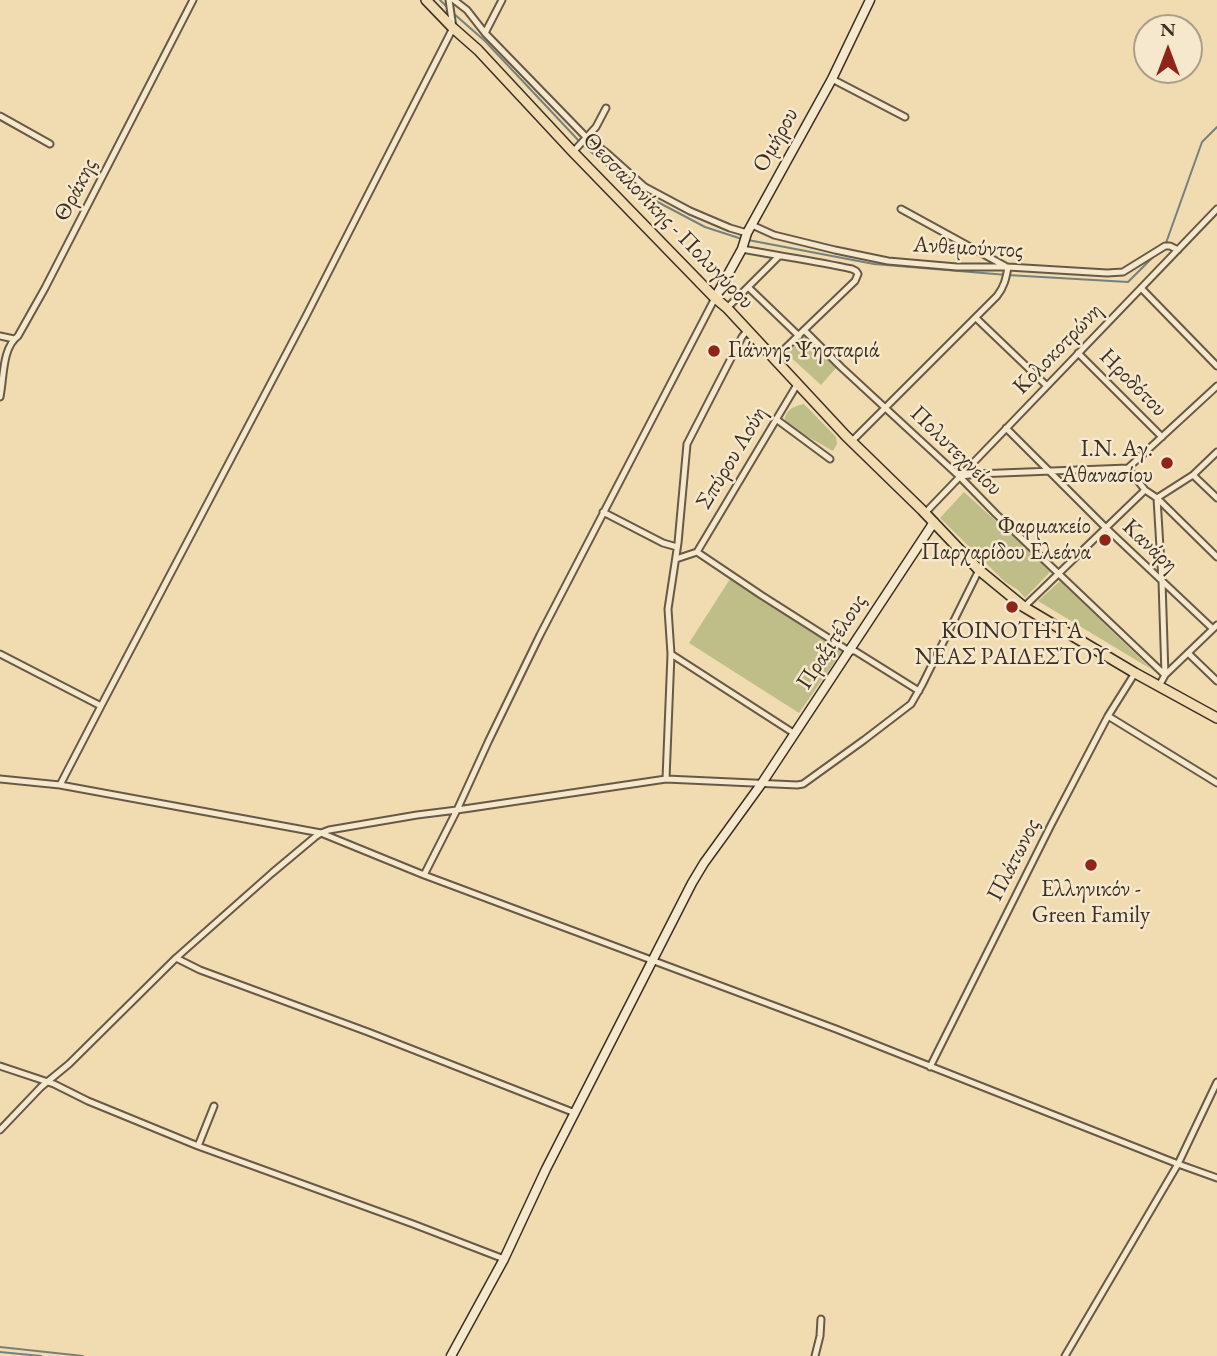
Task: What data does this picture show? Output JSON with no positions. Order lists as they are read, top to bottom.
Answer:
{
  "streets": {
    "main road": ["Θεσσαλονίκης - Πολυγύρου"],
    "street": [
      "Ομήρου",
      "Θράκης",
      "Ανθεμούντος",
      "Κολοκοτρώνη",
      "Ηροδότου",
      "Πολυτεχνείου",
      "Σπύρου Λούη",
      "Κανάρη",
      "Πραξιτέλους",
      "Πλάτωνος"
    ]
  },
  "crossings": [
    ["Ομήρου", "Θεσσαλονίκης - Πολυγύρου"],
    ["Ομήρου", "Ανθεμούντος"],
    ["Θεσσαλονίκης - Πολυγύρου", "Κολοκοτρώνη"],
    ["Θεσσαλονίκης - Πολυγύρου", "Σπύρου Λούη"],
    ["Θεσσαλονίκης - Πολυγύρου", "Πραξιτέλους"],
    ["Θεσσαλονίκης - Πολυγύρου", "Πλάτωνος"],
    ["Ανθεμούντος", "Κολοκοτρώνη"],
    ["Κολοκοτρώνη", "Ηροδότου"],
    ["Κολοκοτρώνη", "Πολυτεχνείου"],
    ["Κολοκοτρώνη", "Κανάρη"]
  ],
  "places": [
    "Γιάννης Ψησταριά",
    "Ι.Ν. Αγ. Αθανασίου",
    "Φαρμακείο Παρχαρίδου Ελεάνα",
    "ΚΟΙΝΟΤΗΤΑ ΝΕΑΣ ΡΑΙΔΕΣΤΟΥ",
    "Ελληνικόν - Green Family"
  ],
  "north": "top"
}
